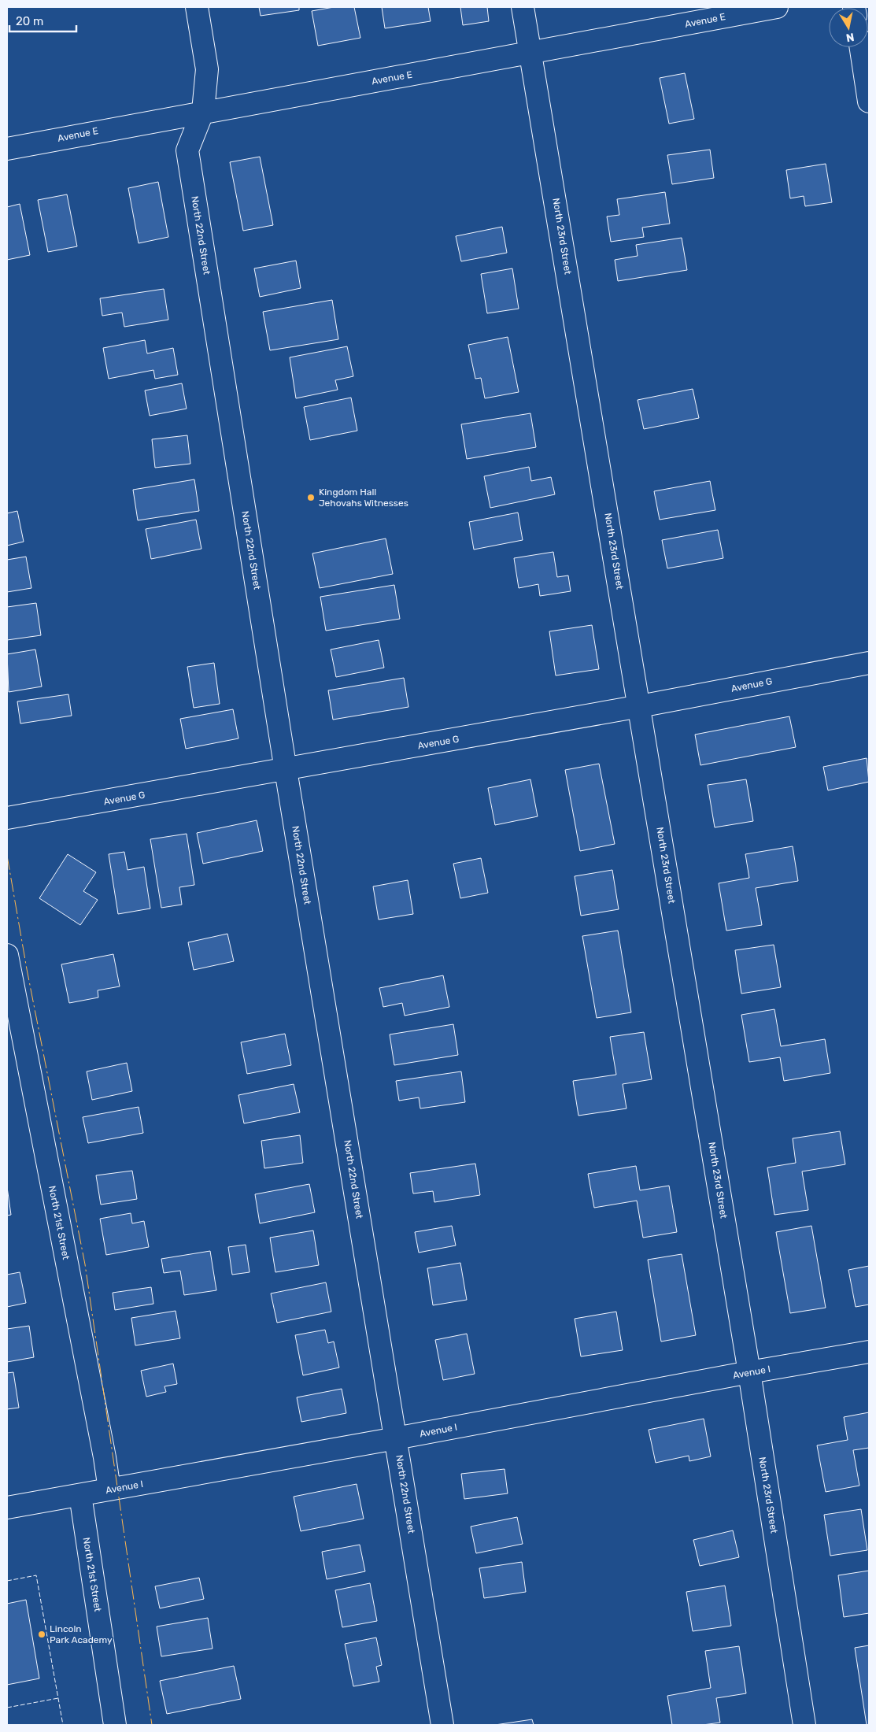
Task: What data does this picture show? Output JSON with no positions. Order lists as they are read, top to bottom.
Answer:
{
  "streets": {
    "street": [
      "Avenue E",
      "North 22nd Street",
      "North 23rd Street",
      "Avenue G",
      "North 21st Street",
      "Avenue I"
    ]
  },
  "crossings": [
    ["Avenue E", "North 22nd Street"],
    ["Avenue E", "North 23rd Street"],
    ["North 22nd Street", "Avenue G"],
    ["North 22nd Street", "Avenue I"],
    ["North 23rd Street", "Avenue G"],
    ["North 23rd Street", "Avenue I"],
    ["North 21st Street", "Avenue I"]
  ],
  "places": ["Kingdom Hall Jehovahs Witnesses", "Lincoln Park Academy"],
  "scale_bar": "20 m",
  "north": "bottom"
}
